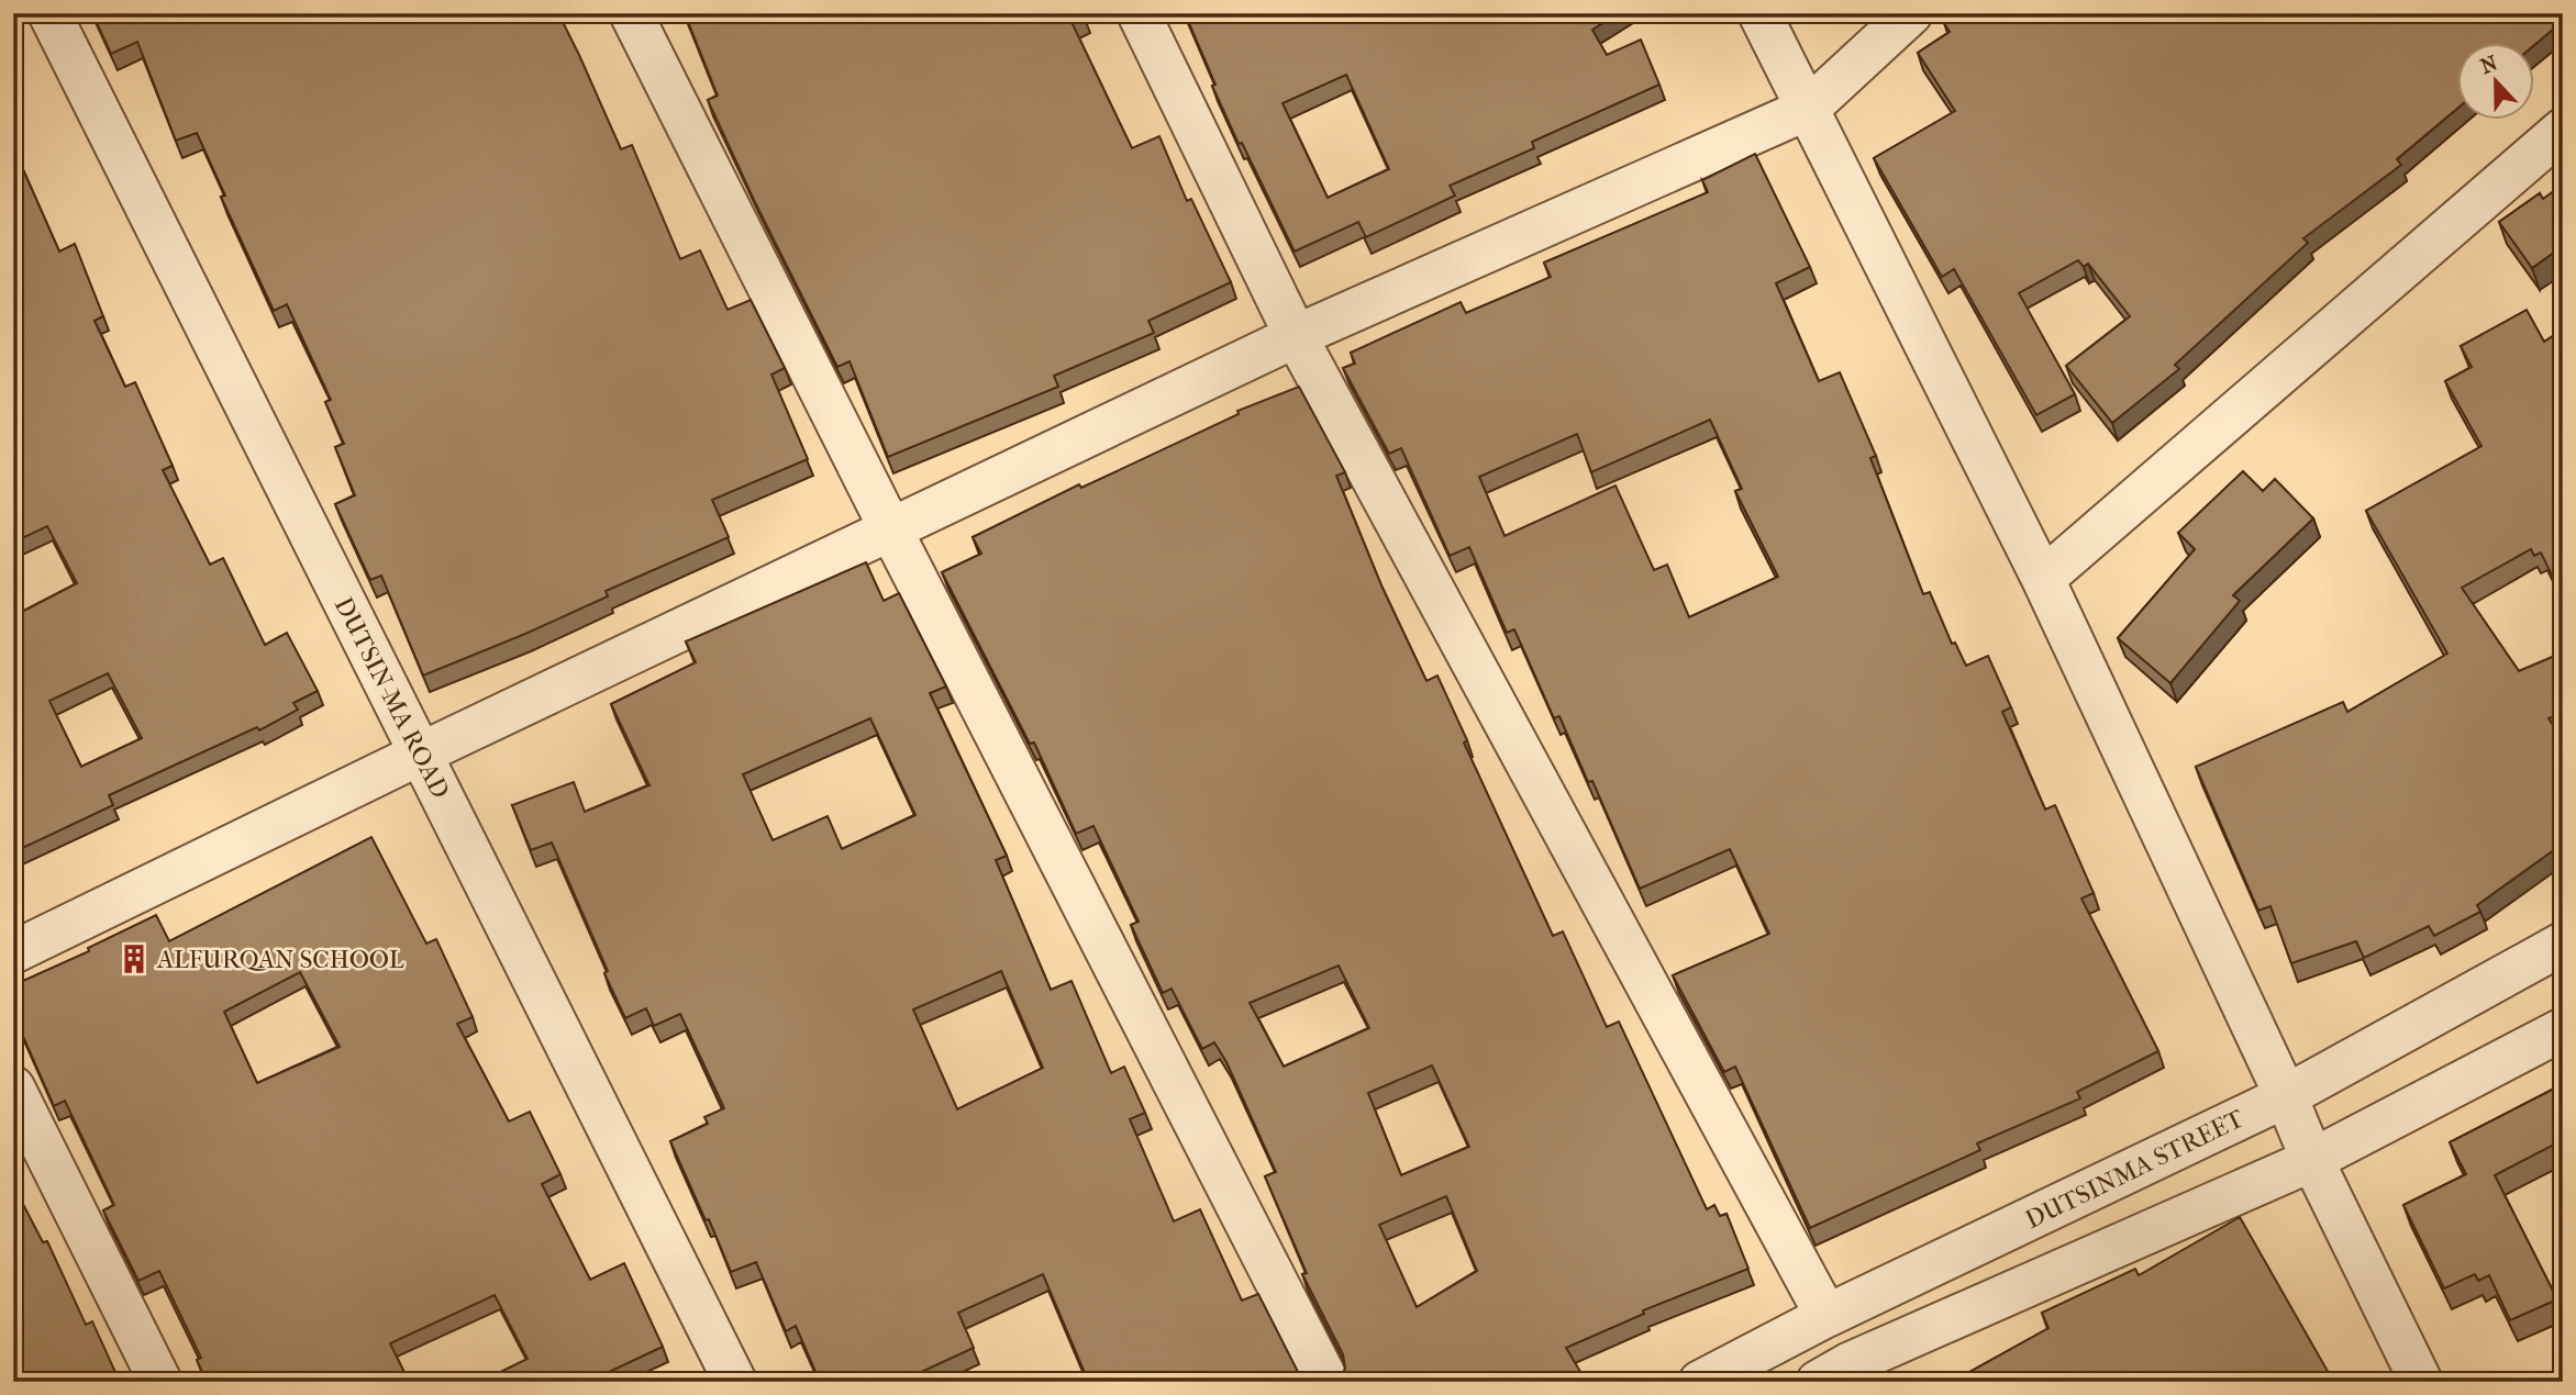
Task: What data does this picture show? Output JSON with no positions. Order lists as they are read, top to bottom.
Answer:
{
  "streets": {
    "street": ["DUTSIN-MA ROAD", "DUTSINMA STREET"]
  },
  "places": {
    "building": ["ALFURQAN SCHOOL"]
  },
  "north": "top"
}
